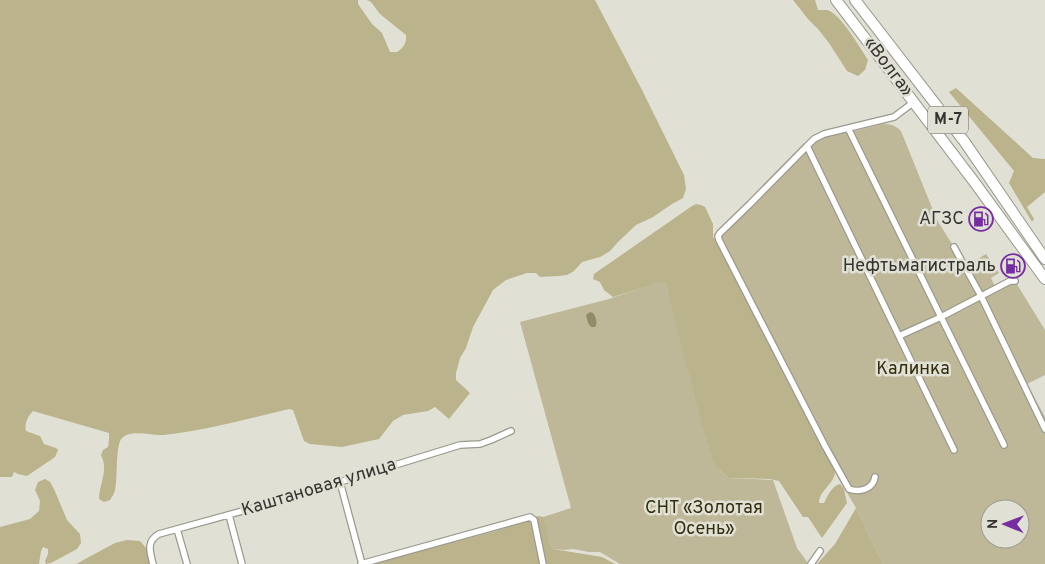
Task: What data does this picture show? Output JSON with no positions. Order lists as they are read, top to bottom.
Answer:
{
  "streets": {
    "highway": ["«Волга»", "М-7"],
    "street": ["Каштановая улица"]
  },
  "parks": ["Калинка", "СНТ «Золотая Осень»"],
  "places": {
    "fuel station": ["АГЗС", "Нефтьмагистраль"]
  },
  "north": "left"
}
